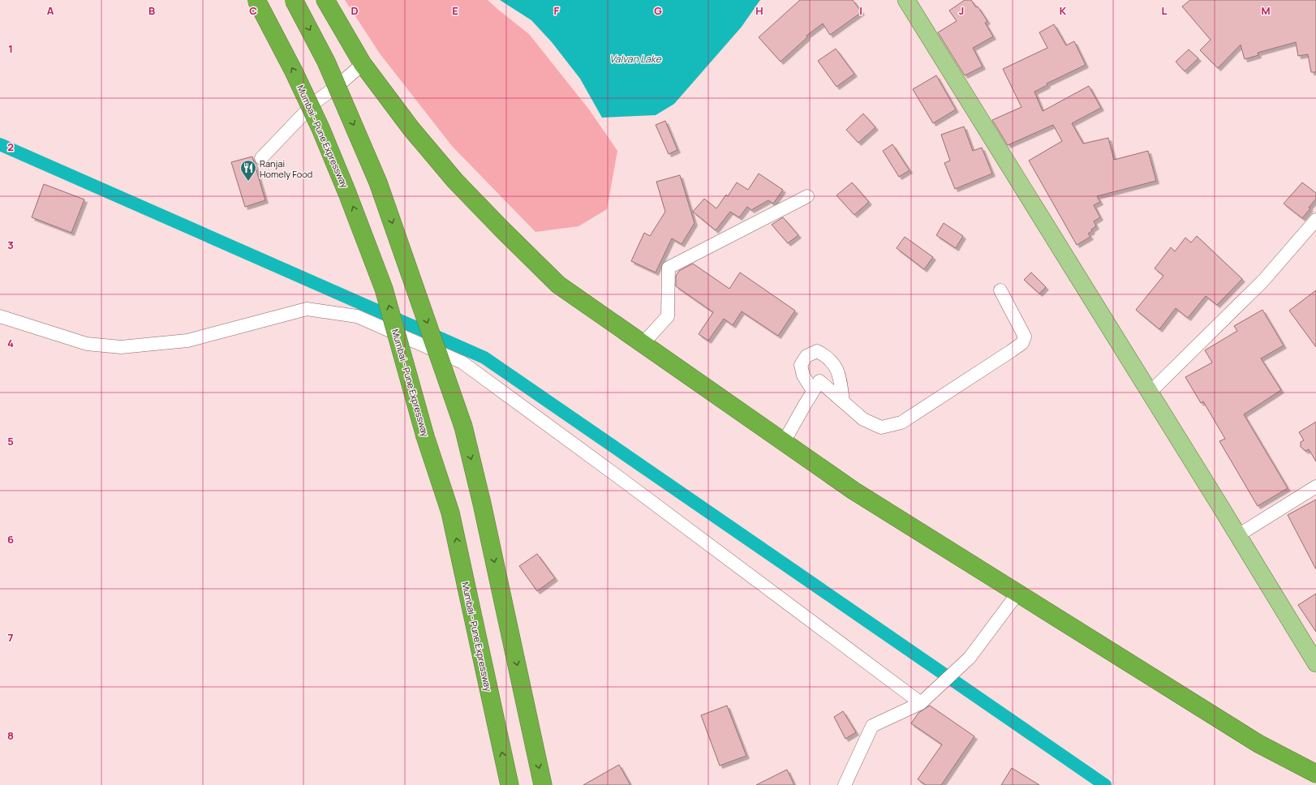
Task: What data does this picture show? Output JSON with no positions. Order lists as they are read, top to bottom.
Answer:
{
  "streets": {
    "highway": ["Mumbai - Pune Expressway"]
  },
  "water": ["Valvan Lake"],
  "places": {
    "restaurant": ["Ranjai Homely Food"]
  },
  "grid": {
    "columns": [
      "A",
      "B",
      "C",
      "D",
      "E",
      "F",
      "G",
      "H",
      "I",
      "J",
      "K",
      "L",
      "M"
    ],
    "rows": [
      "1",
      "2",
      "3",
      "4",
      "5",
      "6",
      "7",
      "8"
    ]
  }
}
